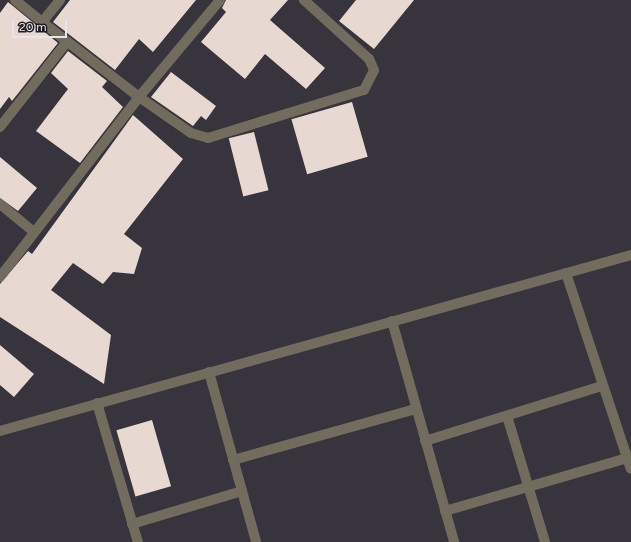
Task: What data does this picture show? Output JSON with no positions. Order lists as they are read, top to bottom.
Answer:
{
  "scale_bar": "20 m"
}
